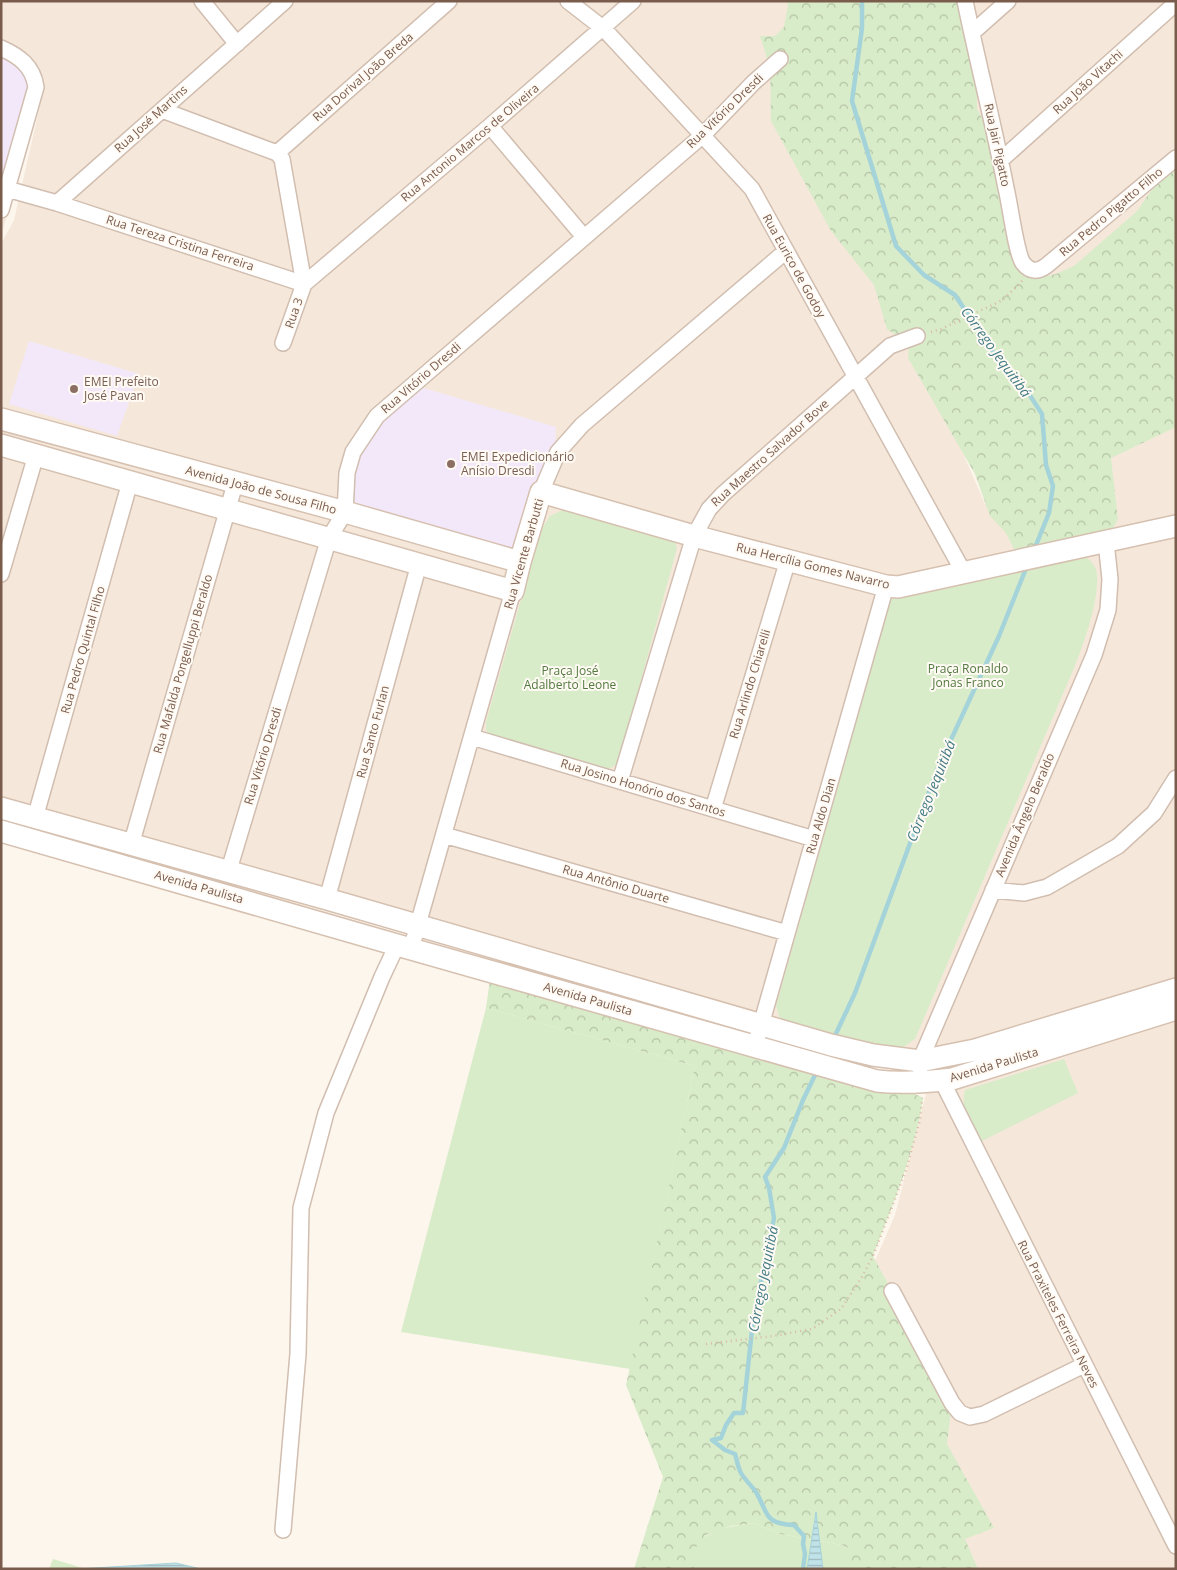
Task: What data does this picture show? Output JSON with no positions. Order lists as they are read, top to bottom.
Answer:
{
  "streets": {
    "street": [
      "Rua Dorival João Breda",
      "Rua João Vitachi",
      "Rua Vitório Dresdi",
      "Rua José Martins",
      "Rua Antonio Marcos de Oliveira",
      "Rua Jair Pigatto",
      "Rua Pedro Pigatto Filho",
      "Rua Tereza Cristina Ferreira",
      "Rua Eurico de Godoy",
      "Rua 3",
      "Rua Maestro Salvador Bove",
      "Avenida João de Sousa Filho",
      "Rua Vicente Barbutti",
      "Rua Hercília Gomes Navarro",
      "Rua Pedro Quintal Filho",
      "Rua Mafalda Pongelluppi Beraldo",
      "Rua Arlindo Chiarelli",
      "Rua Santo Furlan",
      "Rua Josino Honório dos Santos",
      "Avenida Ângelo Beraldo",
      "Rua Aldo Dian",
      "Rua Antônio Duarte",
      "Avenida Paulista",
      "Rua Praxiteles Ferreira Neves"
    ]
  },
  "crossings": [
    ["Rua João Vitachi", "Rua Jair Pigatto"],
    ["Rua Vitório Dresdi", "Rua Eurico de Godoy"],
    ["Rua Vitório Dresdi", "Avenida João de Sousa Filho"],
    ["Rua Vitório Dresdi", "Avenida Paulista"],
    ["Rua José Martins", "Rua Tereza Cristina Ferreira"],
    ["Rua Antonio Marcos de Oliveira", "Rua Tereza Cristina Ferreira"],
    ["Rua Antonio Marcos de Oliveira", "Rua Eurico de Godoy"],
    ["Rua Antonio Marcos de Oliveira", "Rua 3"],
    ["Rua Jair Pigatto", "Rua Pedro Pigatto Filho"],
    ["Rua Tereza Cristina Ferreira", "Rua 3"],
    ["Rua Eurico de Godoy", "Rua Maestro Salvador Bove"],
    ["Rua Eurico de Godoy", "Rua Vicente Barbutti"],
    ["Rua Eurico de Godoy", "Rua Hercília Gomes Navarro"],
    ["Rua Maestro Salvador Bove", "Rua Hercília Gomes Navarro"],
    ["Rua Maestro Salvador Bove", "Rua Josino Honório dos Santos"],
    ["Avenida João de Sousa Filho", "Rua Vicente Barbutti"],
    ["Avenida João de Sousa Filho", "Rua Mafalda Pongelluppi Beraldo"],
    ["Rua Vicente Barbutti", "Rua Hercília Gomes Navarro"],
    ["Rua Vicente Barbutti", "Rua Josino Honório dos Santos"],
    ["Rua Vicente Barbutti", "Rua Antônio Duarte"],
    ["Rua Vicente Barbutti", "Avenida Paulista"],
    ["Rua Hercília Gomes Navarro", "Rua Arlindo Chiarelli"],
    ["Rua Hercília Gomes Navarro", "Avenida Ângelo Beraldo"],
    ["Rua Hercília Gomes Navarro", "Rua Aldo Dian"],
    ["Rua Pedro Quintal Filho", "Avenida Paulista"],
    ["Rua Mafalda Pongelluppi Beraldo", "Avenida Paulista"],
    ["Rua Arlindo Chiarelli", "Rua Josino Honório dos Santos"],
    ["Rua Santo Furlan", "Avenida Paulista"],
    ["Rua Josino Honório dos Santos", "Rua Aldo Dian"],
    ["Avenida Ângelo Beraldo", "Avenida Paulista"],
    ["Avenida Ângelo Beraldo", "Rua Praxiteles Ferreira Neves"],
    ["Rua Aldo Dian", "Rua Antônio Duarte"],
    ["Rua Aldo Dian", "Avenida Paulista"],
    ["Avenida Paulista", "Rua Praxiteles Ferreira Neves"]
  ],
  "water": ["Córrego Jequitibá"],
  "parks": ["Praça Ronaldo Jonas Franco", "Praça José Adalberto Leone"],
  "places": ["EMEI Prefeito José Pavan", "EMEI Expedicionário Anísio Dresdi"]
}
